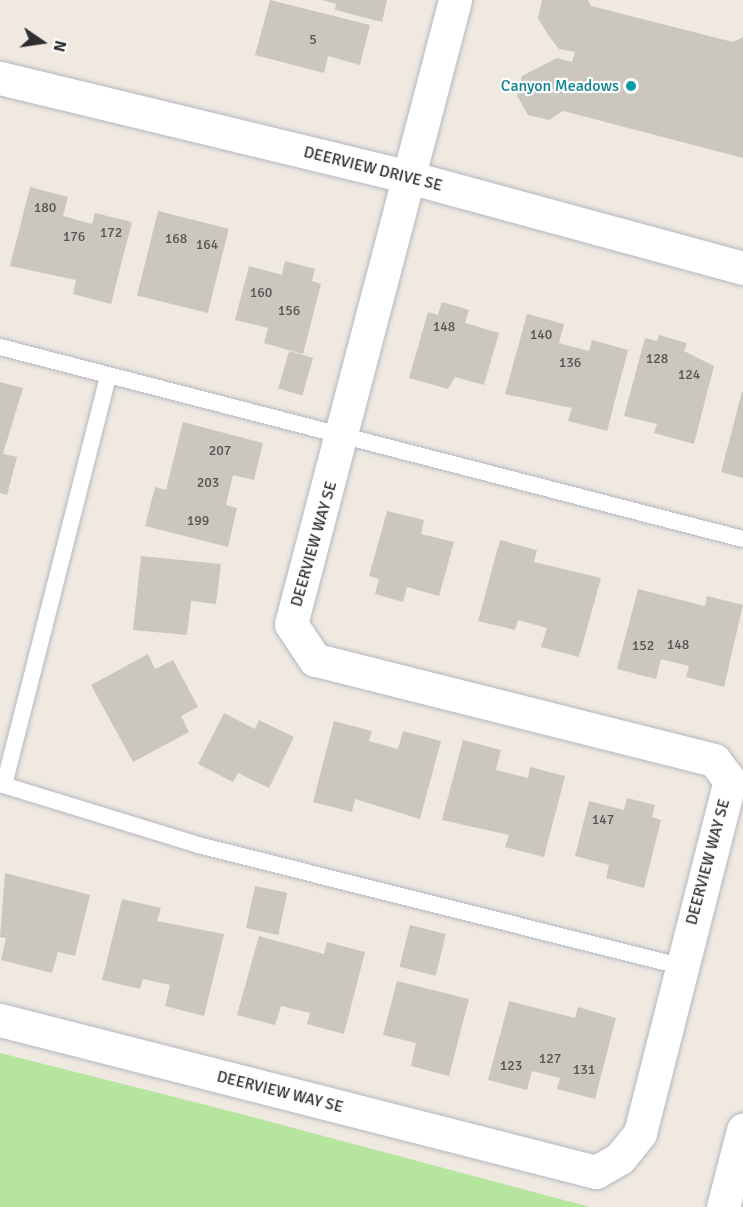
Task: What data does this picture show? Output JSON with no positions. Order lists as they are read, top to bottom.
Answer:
{
  "streets": {
    "street": ["DEERVIEW DRIVE SE", "DEERVIEW WAY SE"]
  },
  "crossings": [
    ["DEERVIEW DRIVE SE", "DEERVIEW WAY SE"]
  ],
  "places": ["Canyon Meadows"],
  "house_numbers": [
    "5",
    "180",
    "172",
    "176",
    "168",
    "164",
    "160",
    "156",
    "148",
    "140",
    "128",
    "136",
    "124",
    "207",
    "203",
    "199",
    "148",
    "152",
    "147",
    "127",
    "123",
    "131"
  ],
  "north": "right"
}
